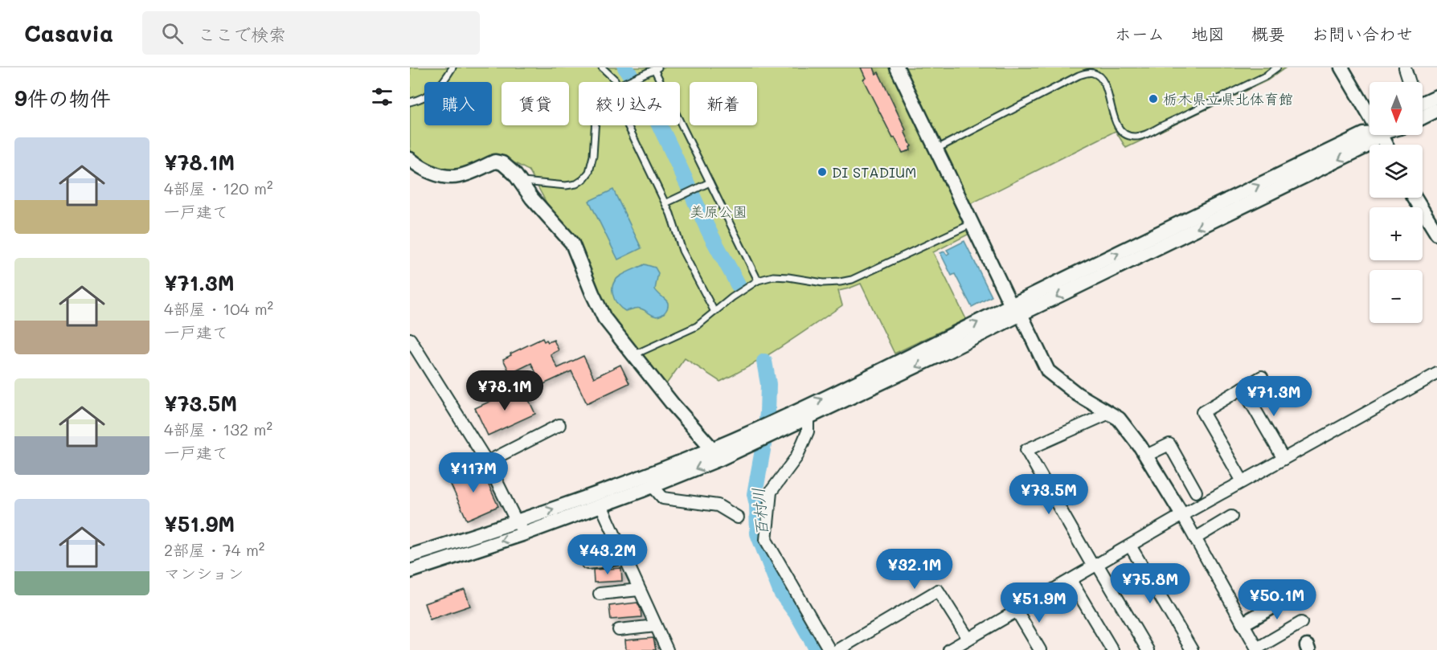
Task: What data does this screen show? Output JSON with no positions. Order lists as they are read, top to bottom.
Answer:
{
  "water": ["百村川"],
  "parks": ["美原公園"],
  "places": ["栃木県立県北体育館", "DI STADIUM"],
  "north": "bottom",
  "page": {
    "header": "Casavia",
    "search": "ここで検索",
    "nav": [
      "ホーム",
      "地図",
      "概要",
      "お問い合わせ"
    ],
    "heading": "9件の物件",
    "map_buttons": ["+", "−"],
    "chip": [
      "購入",
      "賃貸",
      "絞り込み",
      "新着"
    ],
    "list": [
      {
        "name": "¥78.1M",
        "note": "4部屋 · 120 m² · 一戸建て"
      },
      {
        "name": "¥71.3M",
        "note": "4部屋 · 104 m² · 一戸建て"
      },
      {
        "name": "¥73.5M",
        "note": "4部屋 · 132 m² · 一戸建て"
      },
      {
        "name": "¥51.9M",
        "note": "2部屋 · 74 m² · マンション"
      }
    ],
    "price": [
      "¥78.1M",
      "¥71.3M",
      "¥117M",
      "¥73.5M",
      "¥43.2M",
      "¥32.1M",
      "¥75.8M",
      "¥50.1M",
      "¥51.9M"
    ]
  }
}
